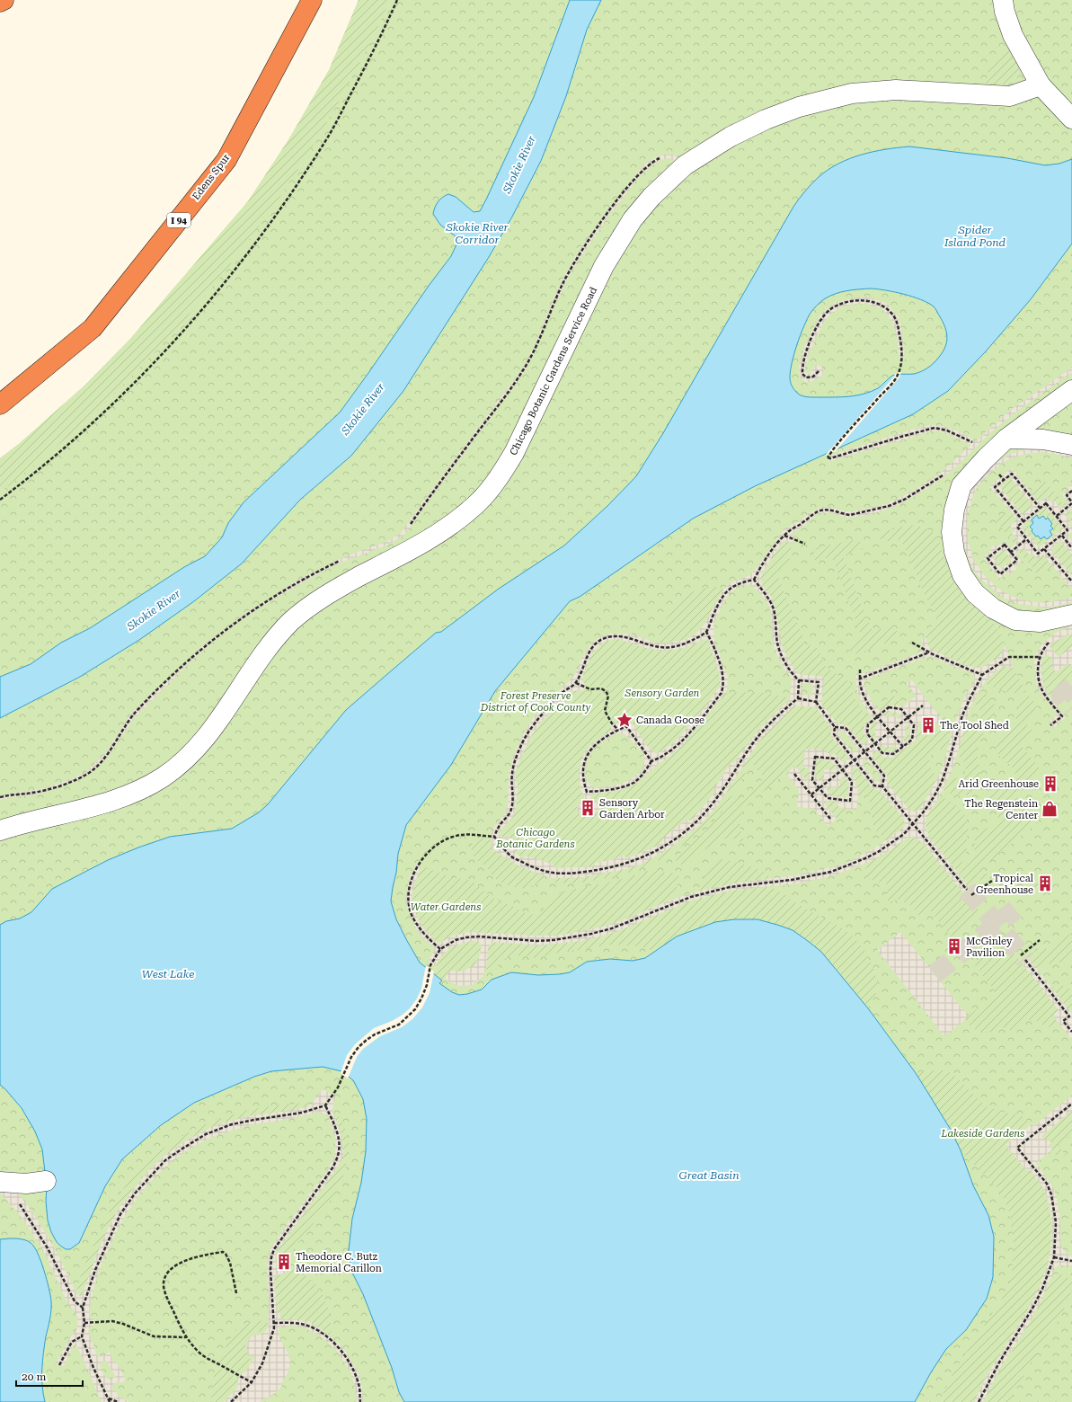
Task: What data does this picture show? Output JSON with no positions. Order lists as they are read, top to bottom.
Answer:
{
  "streets": {
    "highway": ["Edens Spur", "I 94"],
    "lane": ["Chicago Botanic Gardens Service Road"]
  },
  "water": [
    "Skokie River",
    "Skokie River Corridor",
    "Spider Island Pond",
    "West Lake",
    "Great Basin"
  ],
  "parks": [
    "Sensory Garden",
    "Forest Preserve District of Cook County",
    "Chicago Botanic Gardens",
    "Water Gardens",
    "Lakeside Gardens"
  ],
  "places": {
    "place": ["Canada Goose"],
    "building": [
      "The Tool Shed",
      "Arid Greenhouse",
      "Sensory Garden Arbor",
      "Tropical Greenhouse",
      "McGinley Pavilion",
      "Theodore C. Butz Memorial Carillon"
    ],
    "shop": ["The Regenstein Center"]
  },
  "scale_bar": "20 m"
}
